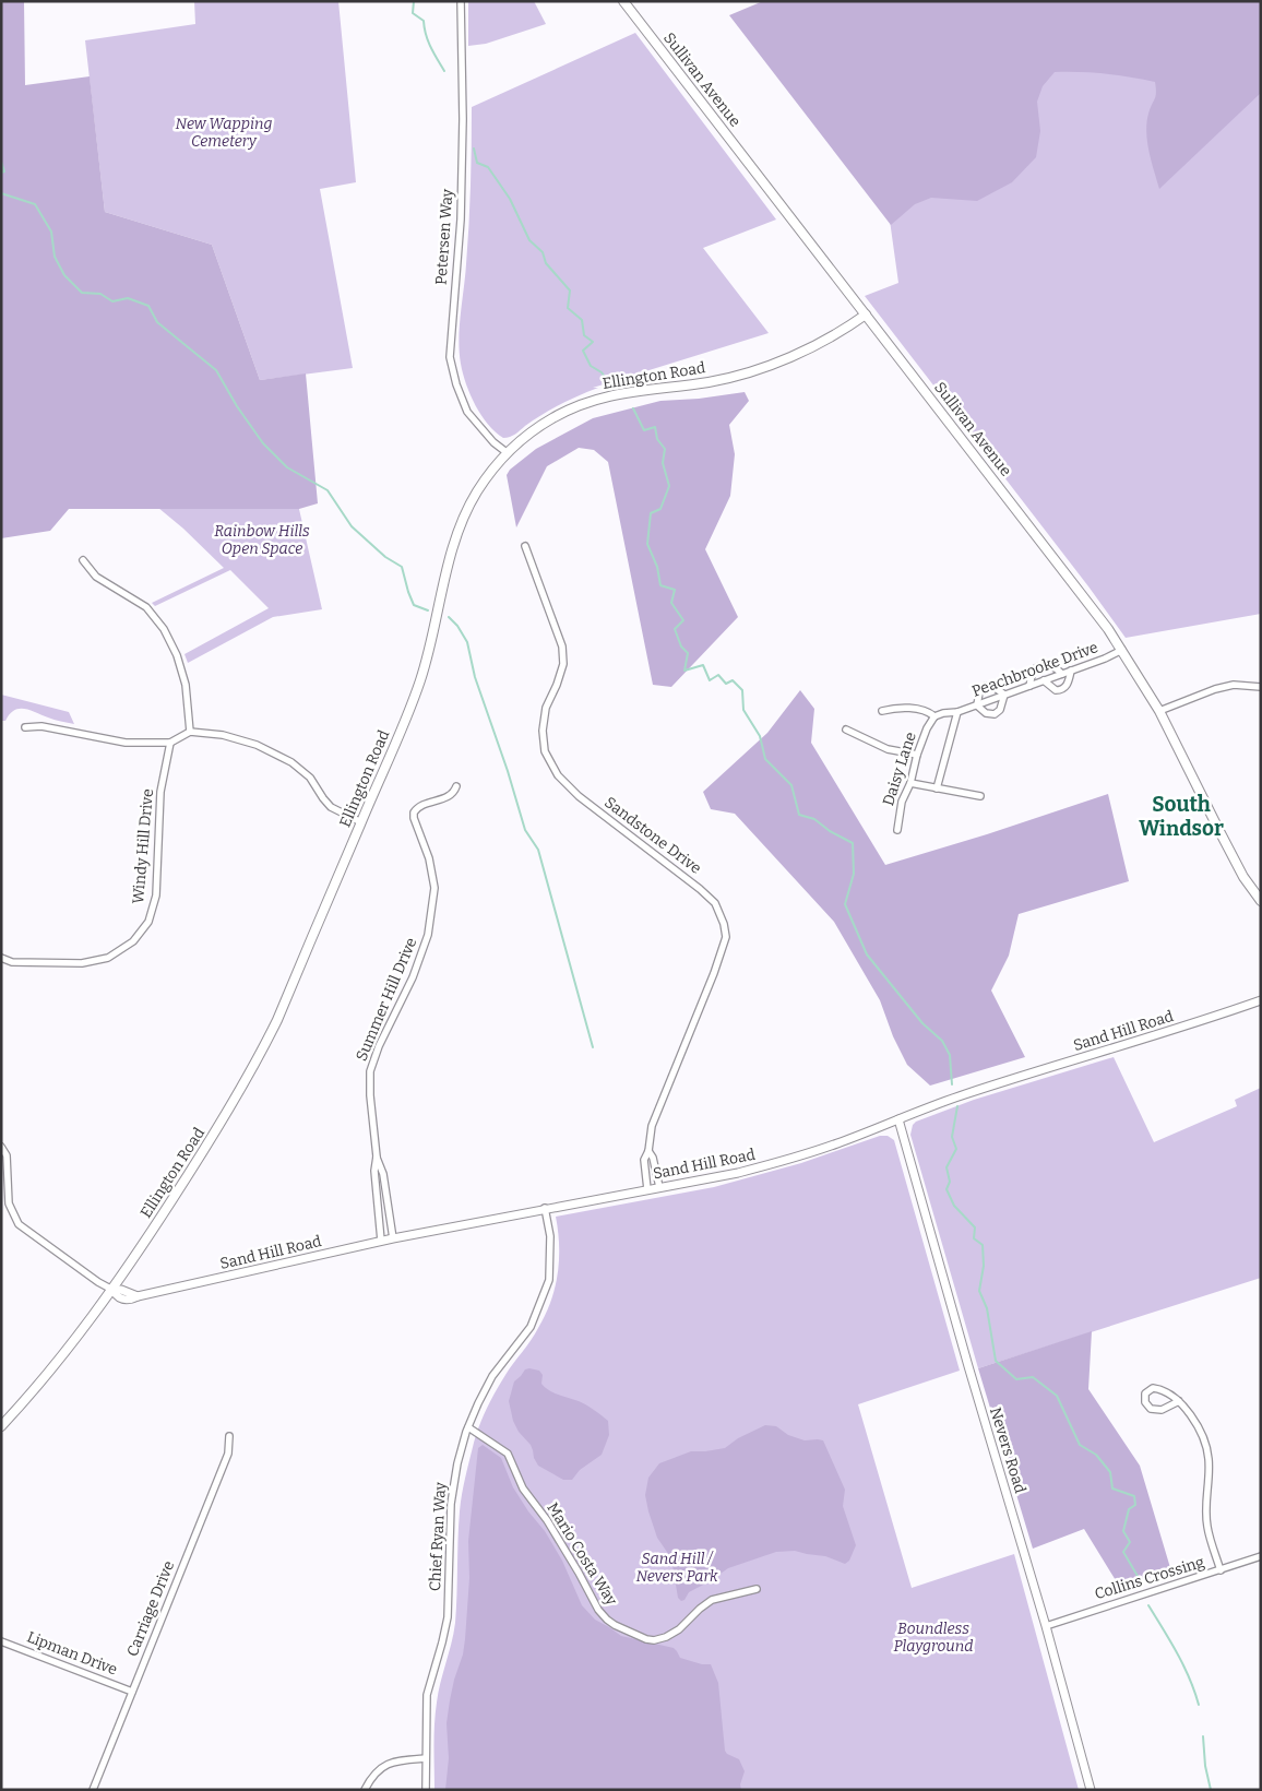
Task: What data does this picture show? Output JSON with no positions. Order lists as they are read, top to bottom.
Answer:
{
  "streets": {
    "main road": ["Sullivan Avenue", "Ellington Road"],
    "street": [
      "Petersen Way",
      "Peachbrooke Drive",
      "Daisy Lane",
      "Sandstone Drive",
      "Windy Hill Drive",
      "Summer Hill Drive",
      "Sand Hill Road",
      "Nevers Road",
      "Chief Ryan Way",
      "Mario Costa Way",
      "Collins Crossing",
      "Carriage Drive",
      "Lipman Drive"
    ]
  },
  "crossings": [
    ["Sullivan Avenue", "Ellington Road"],
    ["Sullivan Avenue", "Peachbrooke Drive"],
    ["Petersen Way", "Ellington Road"],
    ["Ellington Road", "Sand Hill Road"],
    ["Peachbrooke Drive", "Daisy Lane"],
    ["Sandstone Drive", "Sand Hill Road"],
    ["Summer Hill Drive", "Sand Hill Road"],
    ["Sand Hill Road", "Nevers Road"],
    ["Sand Hill Road", "Chief Ryan Way"],
    ["Nevers Road", "Collins Crossing"],
    ["Chief Ryan Way", "Mario Costa Way"],
    ["Carriage Drive", "Lipman Drive"]
  ],
  "districts": ["South Windsor"],
  "parks": [
    "New Wapping Cemetery",
    "Rainbow Hills Open Space",
    "Sand Hill / Nevers Park",
    "Boundless Playground"
  ]
}
